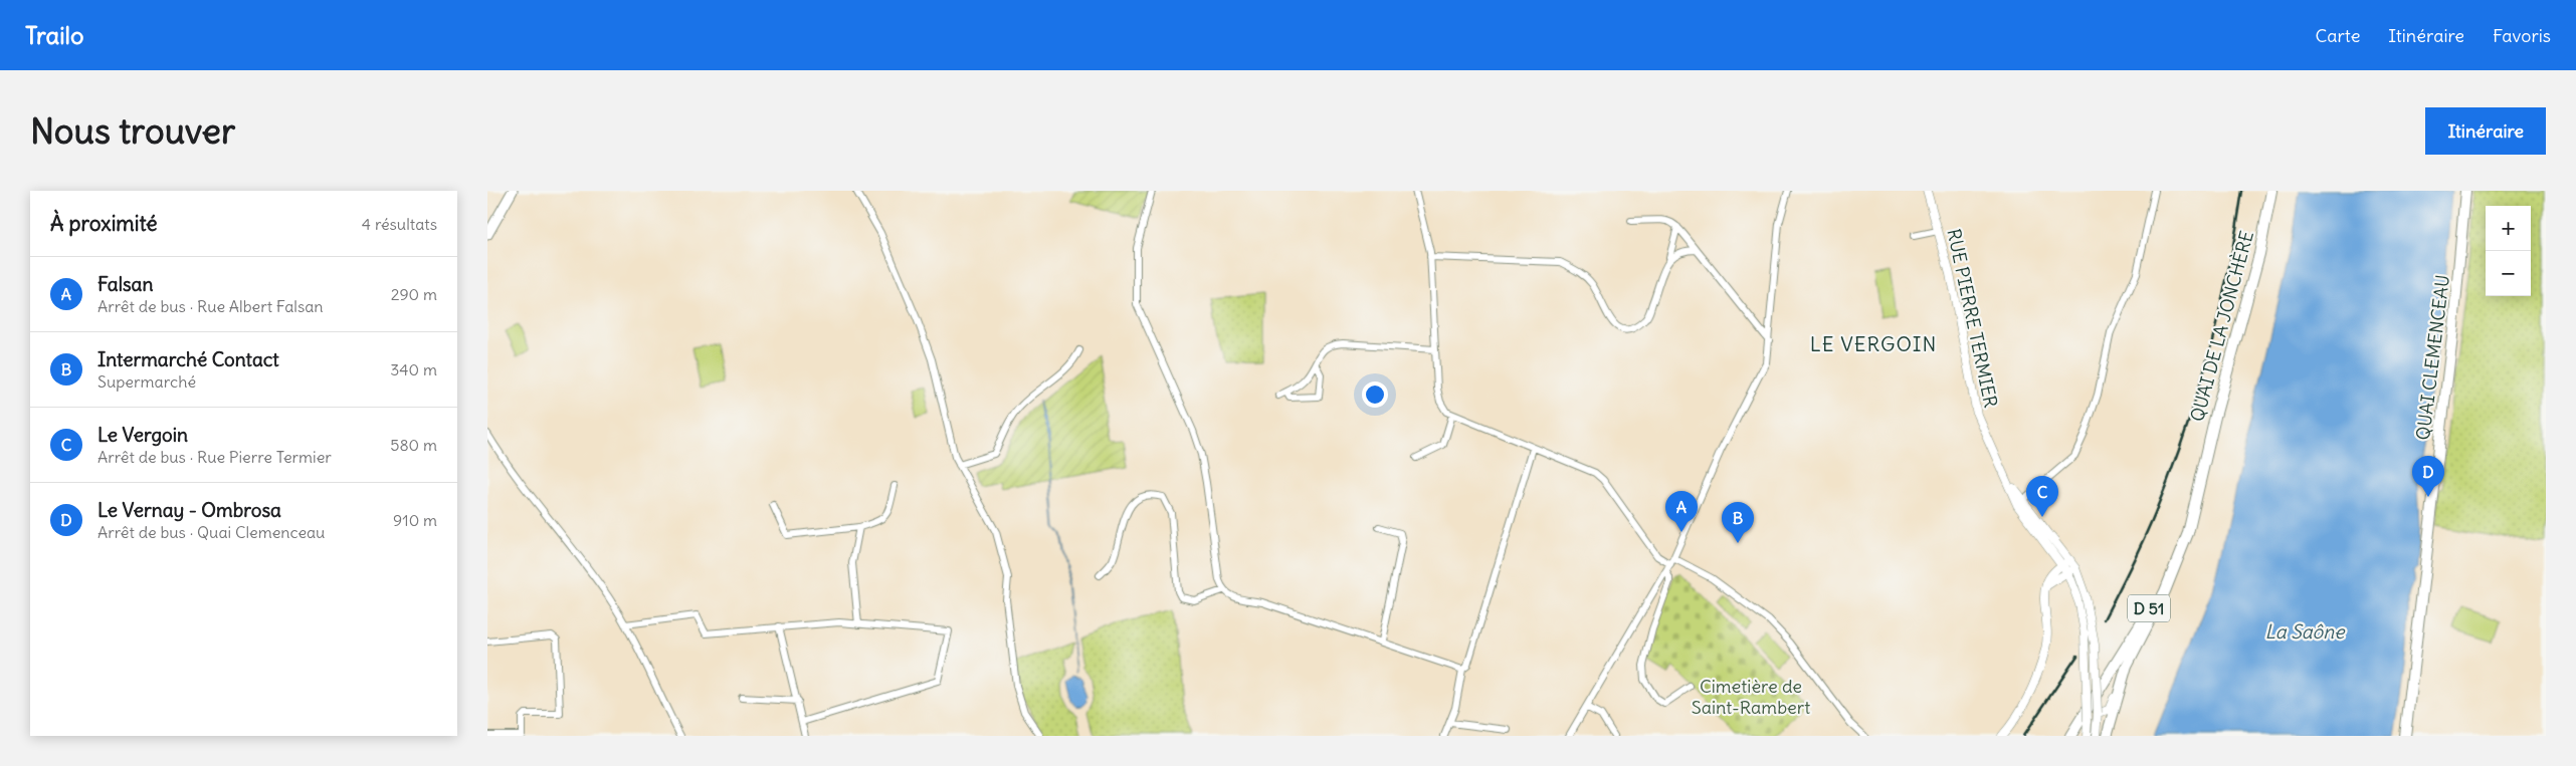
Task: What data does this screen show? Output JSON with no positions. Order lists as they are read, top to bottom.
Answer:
{
  "streets": {
    "main road": ["QUAI DE LA JONCHÈRE", "QUAI CLEMENCEAU", "D 51"],
    "street": ["RUE PIERRE TERMIER"]
  },
  "crossings": [
    ["QUAI DE LA JONCHÈRE", "D 51"]
  ],
  "districts": ["LE VERGOIN"],
  "water": ["La Saône"],
  "parks": ["Cimetière de Saint-Rambert"],
  "page": {
    "header": "Trailo",
    "nav": ["Carte", "Itinéraire", "Favoris"],
    "buttons": "Itinéraire",
    "title": "Nous trouver",
    "heading": ["À proximité", "4 résultats"],
    "map_buttons": ["+", "−"],
    "list": [
      {
        "mark": "A",
        "name": "Falsan",
        "note": "Arrêt de bus · Rue Albert Falsan",
        "value": "290 m"
      },
      {
        "mark": "B",
        "name": "Intermarché Contact",
        "note": "Supermarché",
        "value": "340 m"
      },
      {
        "mark": "C",
        "name": "Le Vergoin",
        "note": "Arrêt de bus · Rue Pierre Termier",
        "value": "580 m"
      },
      {
        "mark": "D",
        "name": "Le Vernay - Ombrosa",
        "note": "Arrêt de bus · Quai Clemenceau",
        "value": "910 m"
      }
    ],
    "pins": [
      "D",
      "C",
      "A",
      "B"
    ]
  }
}
